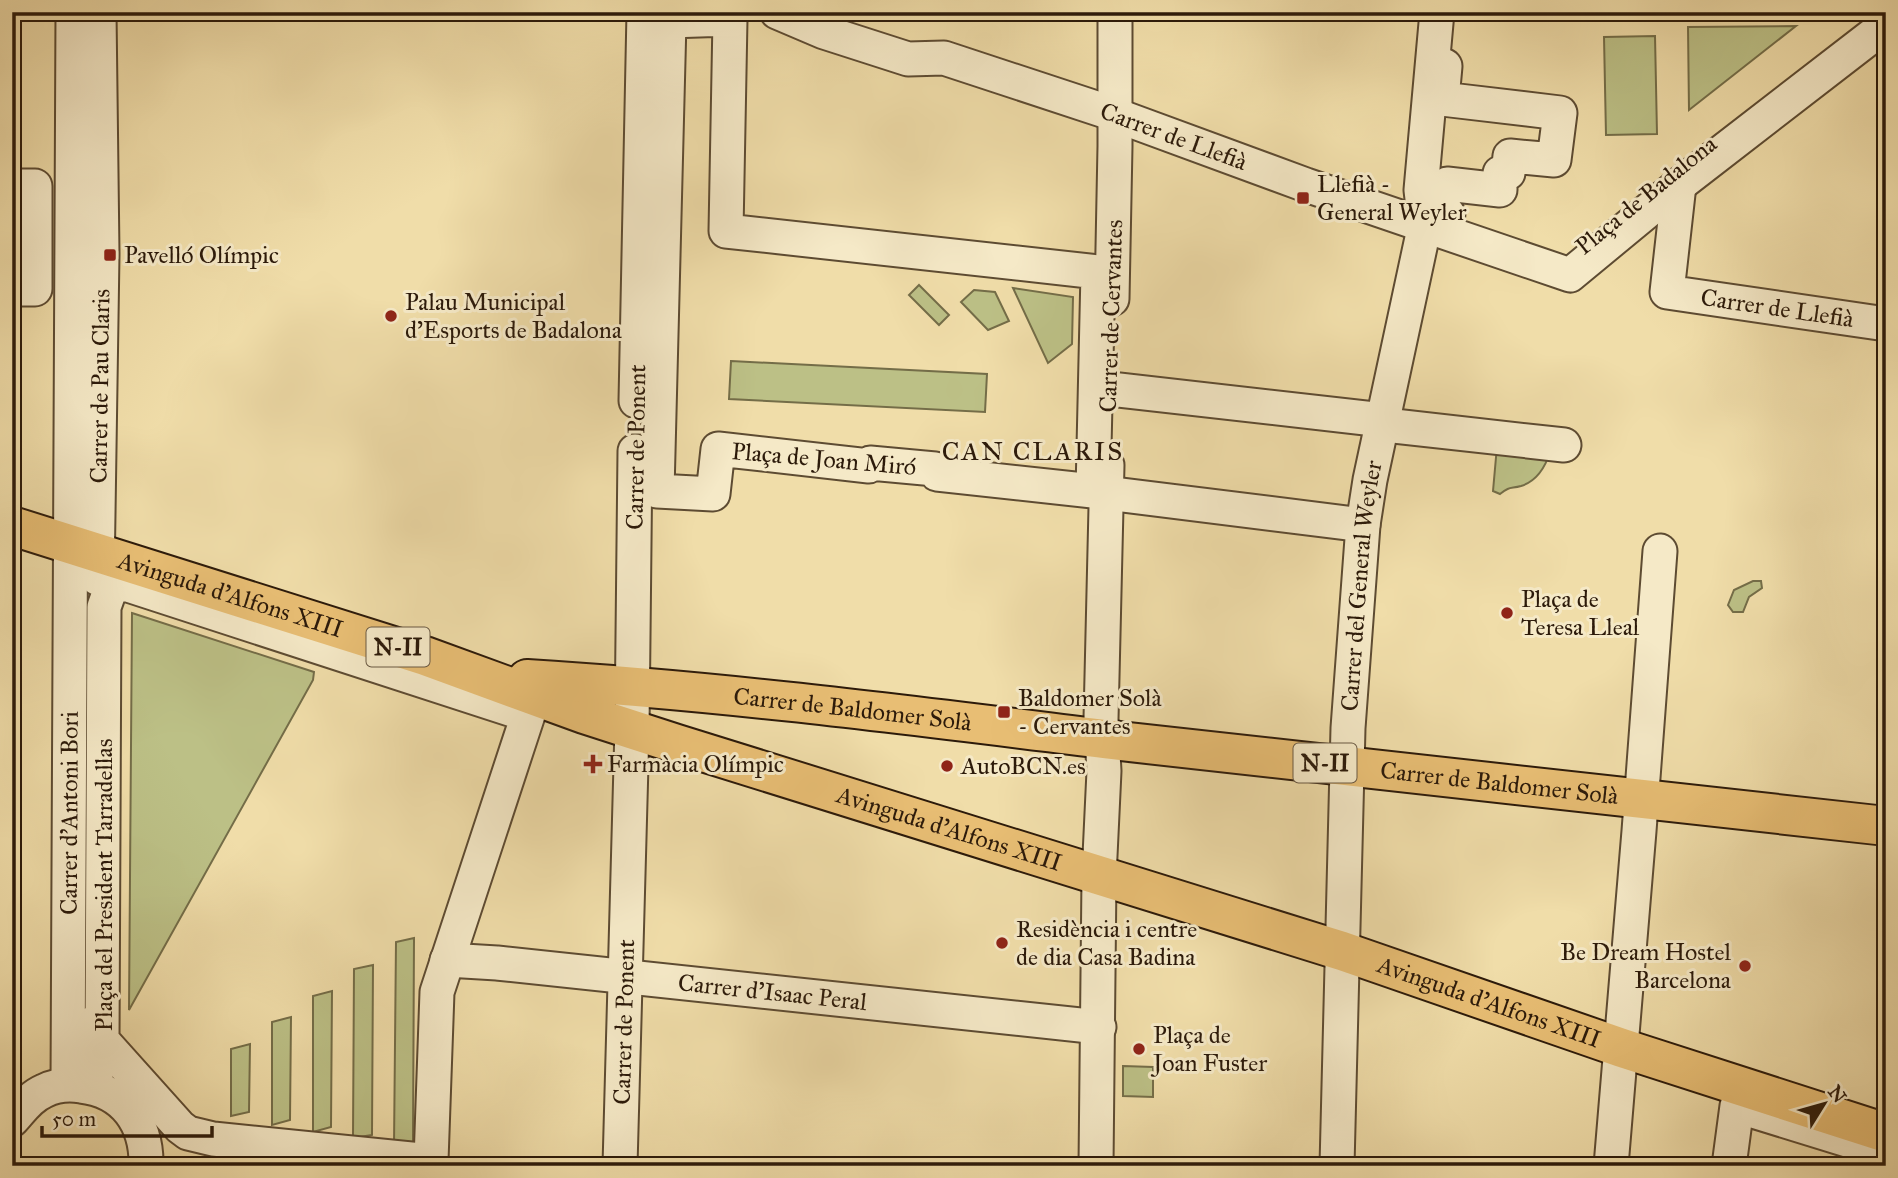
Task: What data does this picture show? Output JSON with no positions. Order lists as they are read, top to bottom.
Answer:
{
  "streets": {
    "main road": ["Avinguda d'Alfons XIII", "N-II", "Carrer de Baldomer Solà"],
    "street": [
      "Carrer de Llefià",
      "Plaça de Badalona",
      "Carrer de Cervantes",
      "Carrer de Pau Claris",
      "Carrer de Ponent",
      "Plaça de Joan Miró",
      "Carrer del General Weyler",
      "Carrer d'Antoni Bori",
      "Plaça del President Tarradellas",
      "Carrer d'Isaac Peral"
    ]
  },
  "crossings": [
    ["Carrer de Llefià", "Plaça de Badalona"],
    ["Carrer de Llefià", "Carrer de Cervantes"],
    ["Carrer de Llefià", "Carrer del General Weyler"],
    ["Carrer de Cervantes", "Avinguda d'Alfons XIII"],
    ["Carrer de Cervantes", "Carrer de Baldomer Solà"],
    ["Carrer de Cervantes", "Carrer d'Isaac Peral"],
    ["Carrer de Pau Claris", "Avinguda d'Alfons XIII"],
    ["Carrer de Pau Claris", "Carrer d'Antoni Bori"],
    ["Carrer de Ponent", "Avinguda d'Alfons XIII"],
    ["Carrer de Ponent", "Carrer de Baldomer Solà"],
    ["Carrer de Ponent", "Carrer d'Isaac Peral"],
    ["Carrer del General Weyler", "Avinguda d'Alfons XIII"],
    ["Carrer del General Weyler", "Carrer de Baldomer Solà"],
    ["Avinguda d'Alfons XIII", "Carrer de Baldomer Solà"],
    ["Avinguda d'Alfons XIII", "Carrer d'Antoni Bori"],
    ["Plaça del President Tarradellas", "Carrer d'Isaac Peral"]
  ],
  "districts": ["CAN CLARIS"],
  "places": {
    "transit": ["Llefià - General Weyler", "Pavelló Olímpic", "Baldomer Solà - Cervantes"],
    "other": [
      "Palau Municipal d'Esports de Badalona",
      "Plaça de Teresa Lleal",
      "AutoBCN.es",
      "Residència i centre de dia Casa Badina",
      "Be Dream Hostel Barcelona",
      "Plaça de Joan Fuster"
    ],
    "health": ["Farmàcia Olímpic"]
  },
  "scale_bar": "50 m",
  "north": "top right"
}
